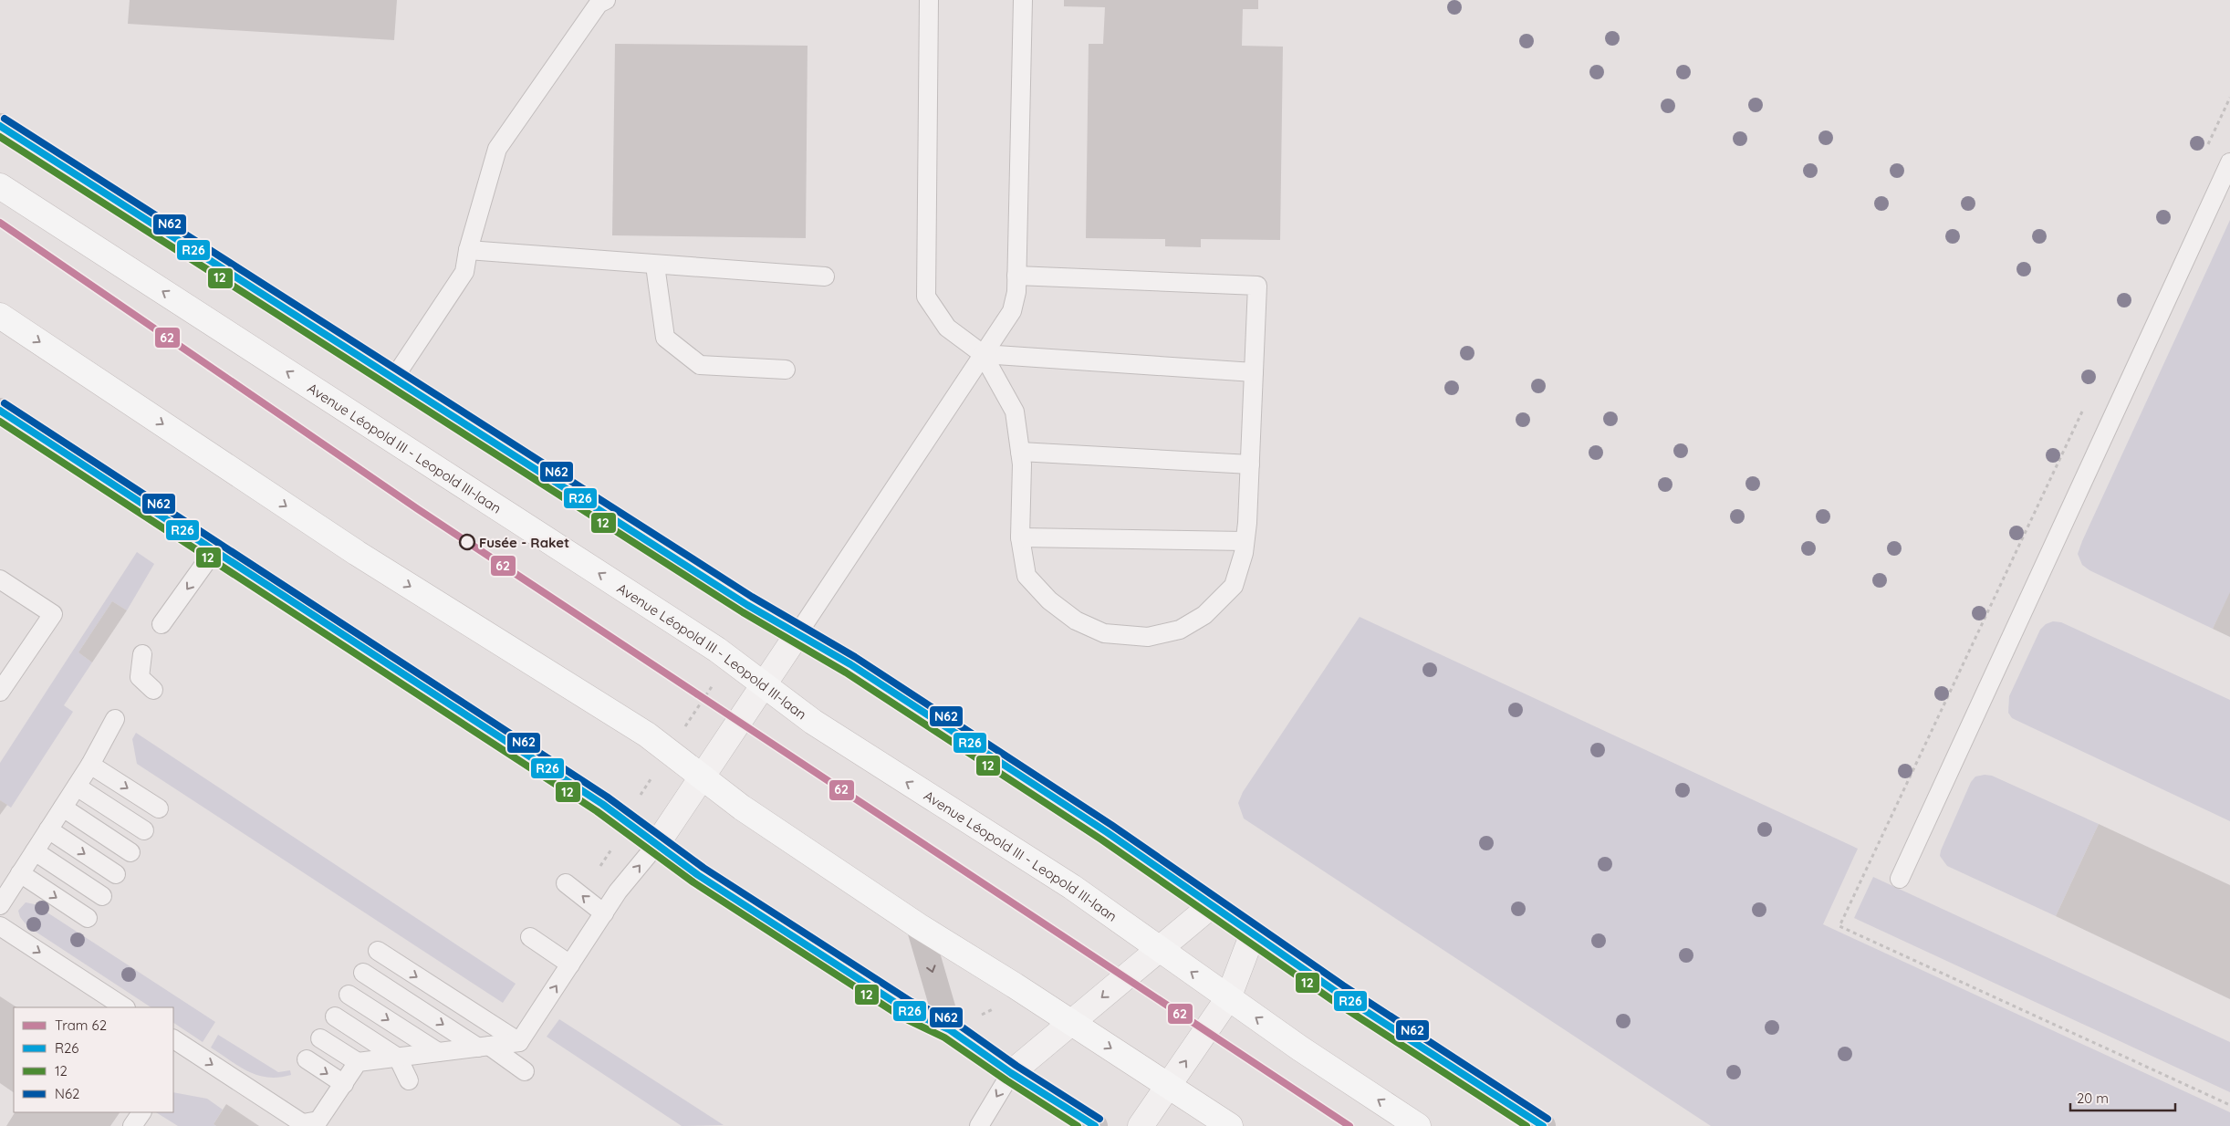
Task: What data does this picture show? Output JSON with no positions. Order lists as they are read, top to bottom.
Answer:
{
  "streets": {
    "main road": ["Avenue Léopold III - Leopold III-laan"]
  },
  "places": ["Fusée - Raket"],
  "lines": [
    "transit line N62",
    "transit line R26",
    "transit line 12",
    "tram line 62"
  ],
  "legend": [
    "Tram 62",
    "R26",
    "12",
    "N62"
  ],
  "scale_bar": "20 m"
}
